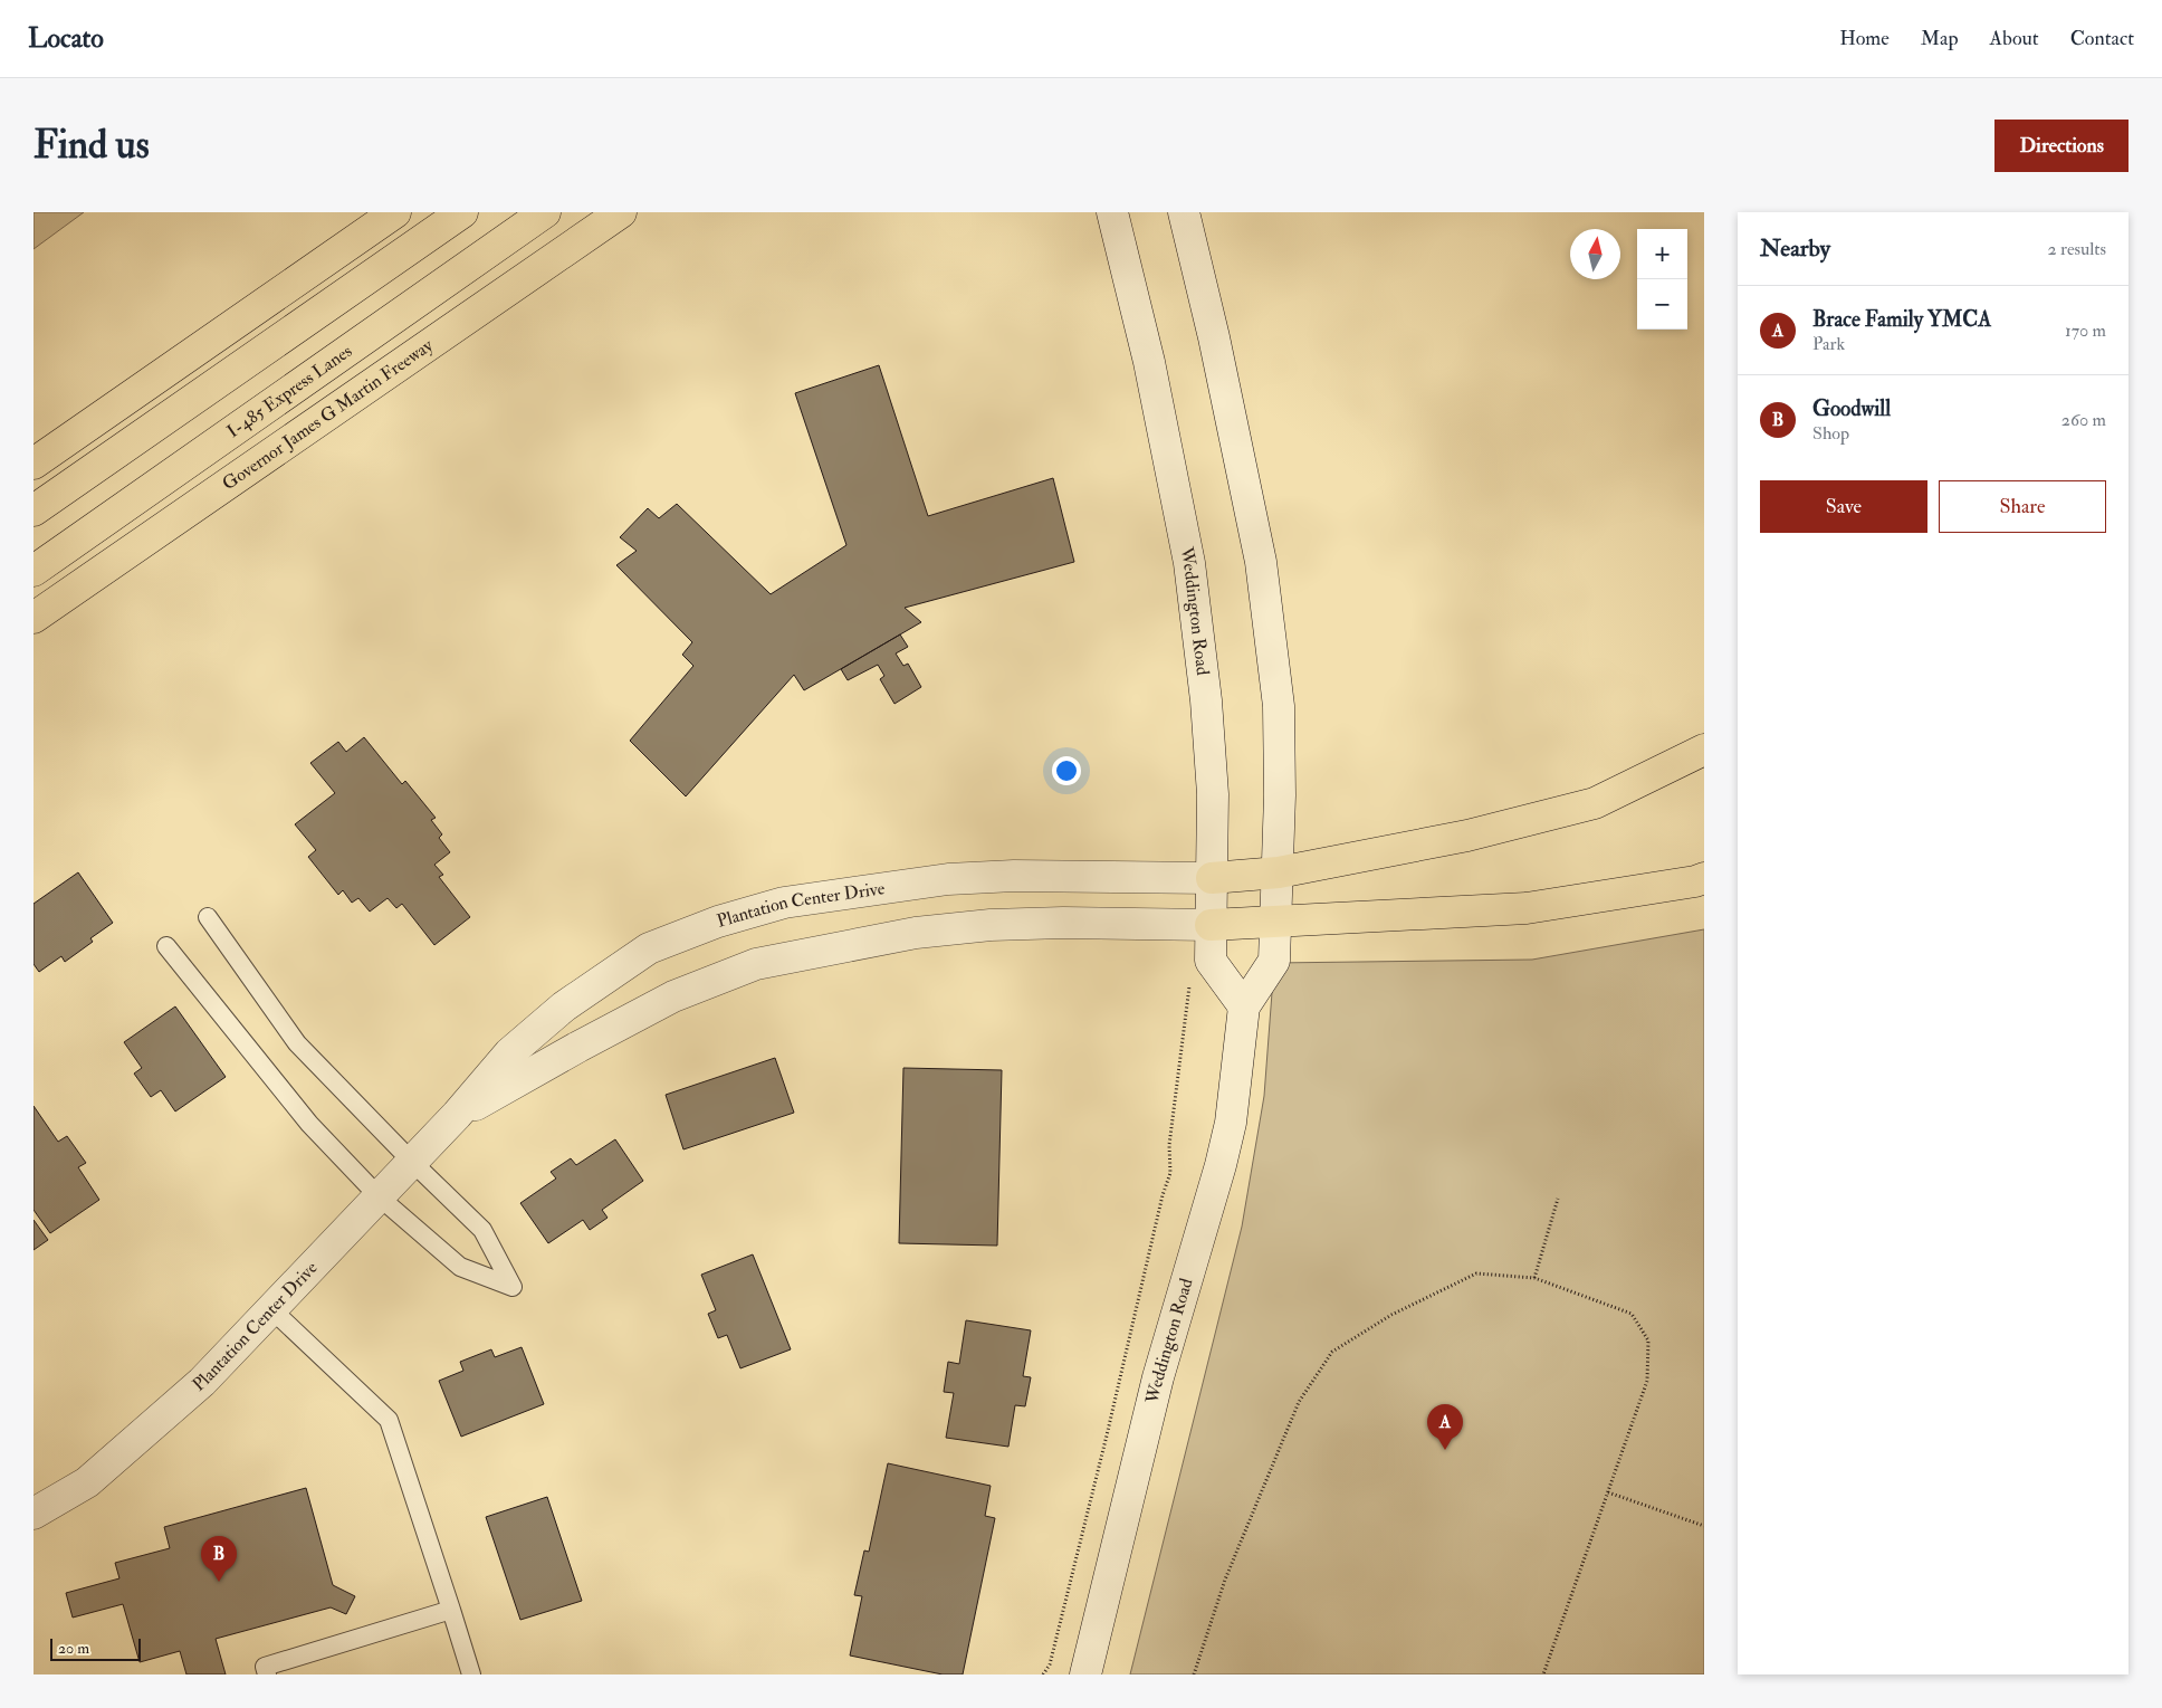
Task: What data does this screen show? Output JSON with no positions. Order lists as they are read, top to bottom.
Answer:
{
  "streets": {
    "highway": ["I-485 Express Lanes", "Governor James G Martin Freeway"],
    "main road": ["Weddington Road", "Plantation Center Drive"]
  },
  "crossings": [
    ["Weddington Road", "Plantation Center Drive"]
  ],
  "scale_bar": "20 m",
  "north": "top",
  "page": {
    "header": "Locato",
    "nav": [
      "Home",
      "Map",
      "About",
      "Contact"
    ],
    "buttons": [
      "Directions",
      ["Save", "Share"]
    ],
    "title": "Find us",
    "heading": ["Nearby", "2 results"],
    "map_buttons": ["+", "−"],
    "list": [
      {
        "mark": "A",
        "name": "Brace Family YMCA",
        "note": "Park",
        "value": "170 m"
      },
      {
        "mark": "B",
        "name": "Goodwill",
        "note": "Shop",
        "value": "260 m"
      }
    ],
    "pins": ["A", "B"],
    "scale": "20 m"
  }
}
